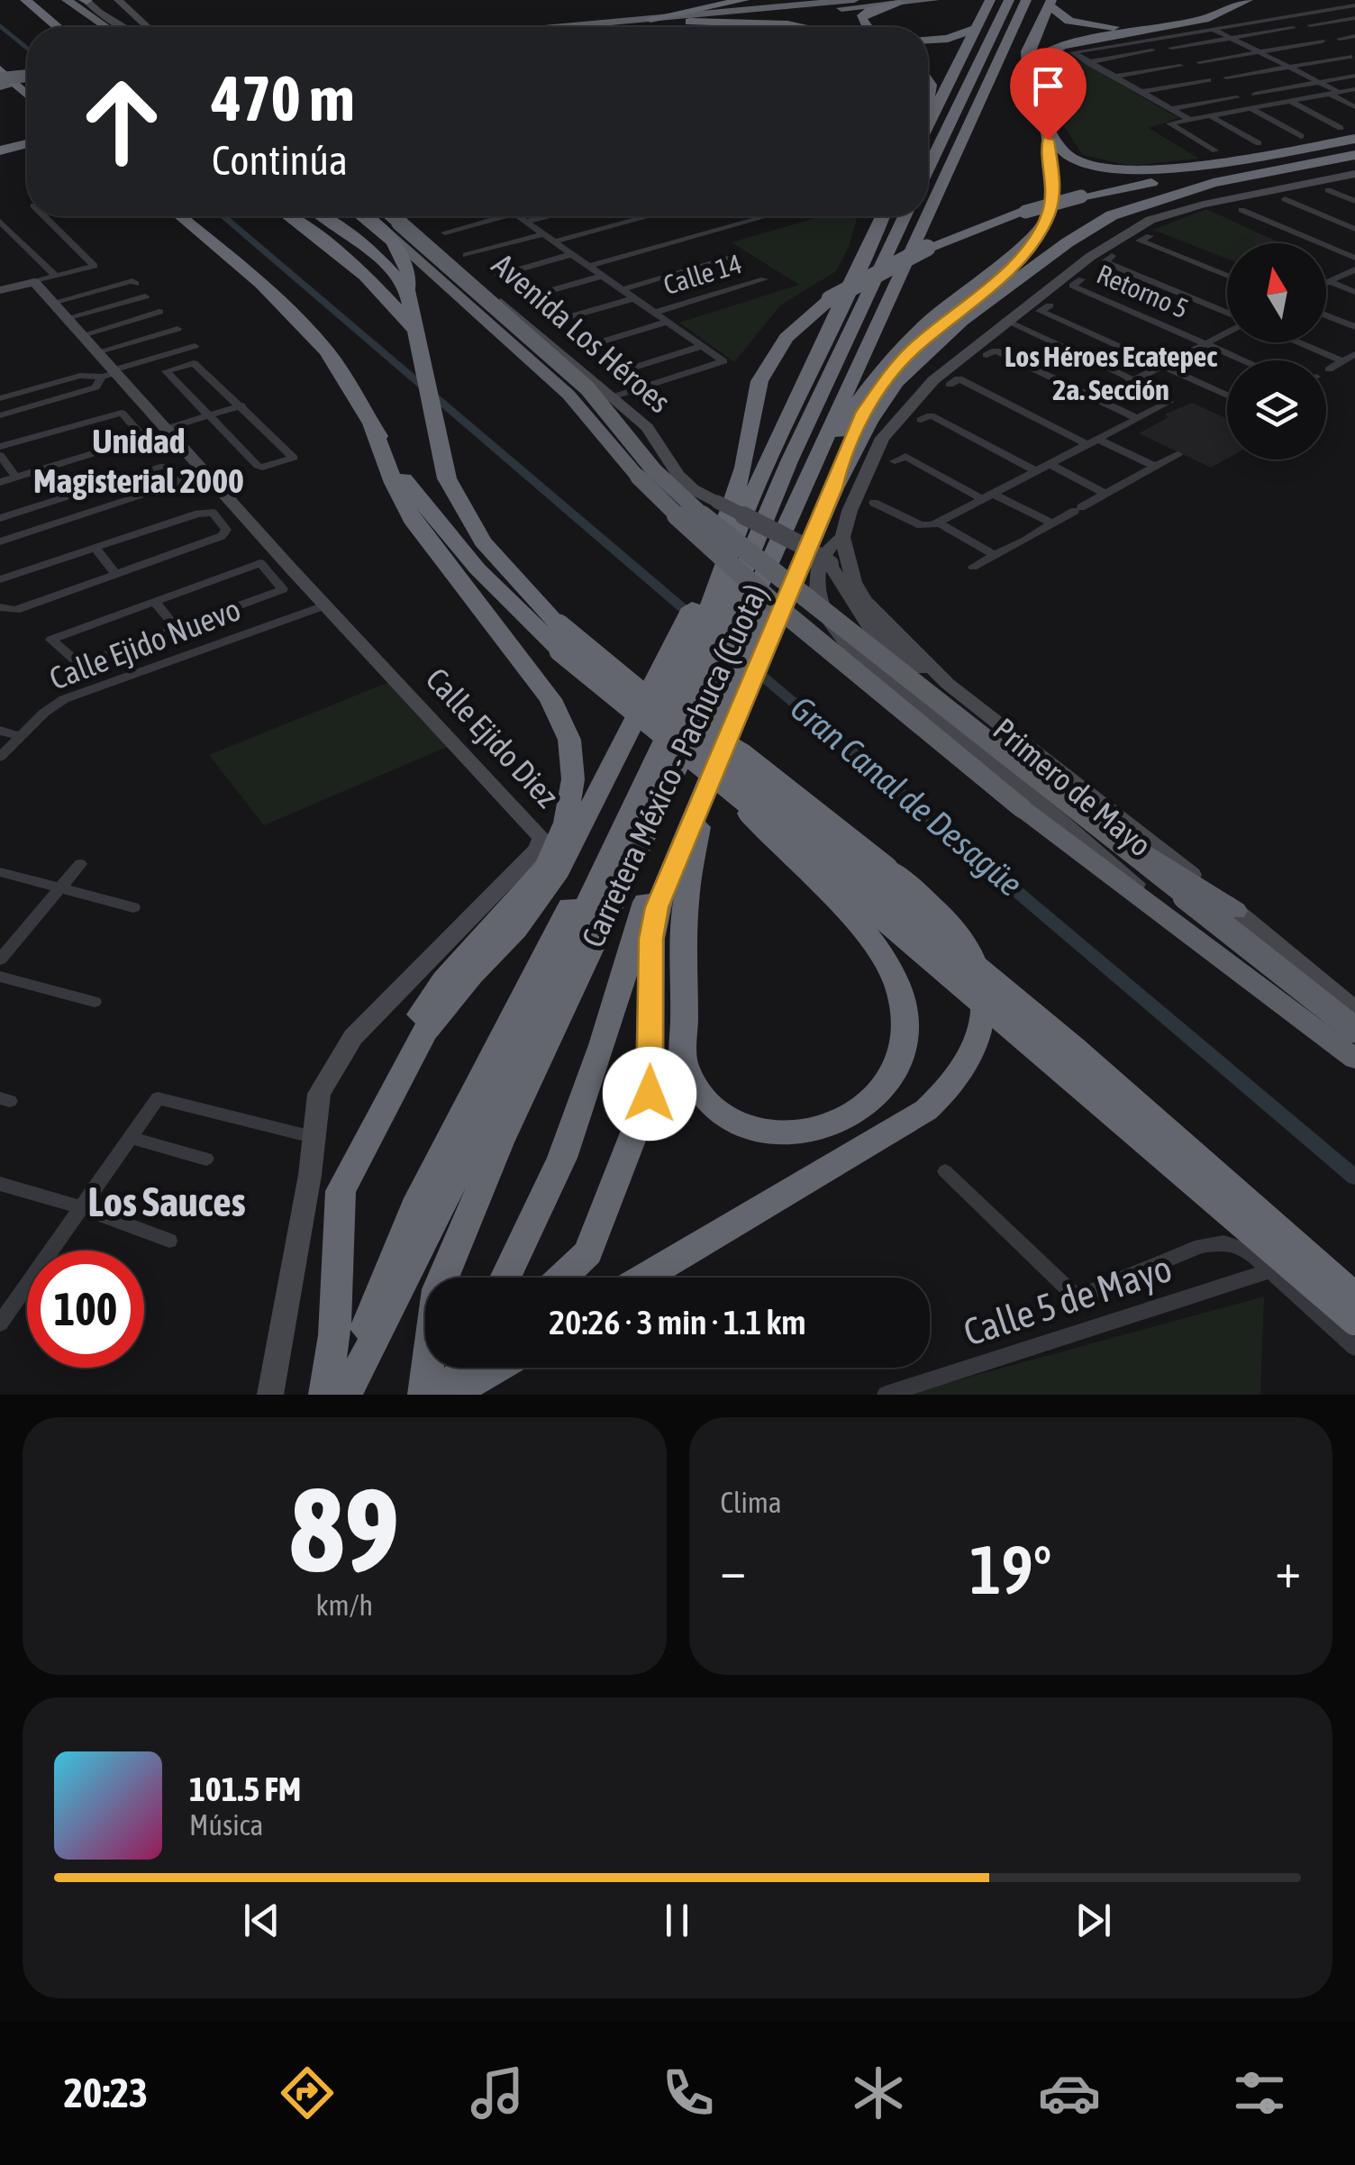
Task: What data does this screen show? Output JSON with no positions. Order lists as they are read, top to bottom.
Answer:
{
  "streets": {
    "highway": ["Carretera México - Pachuca (Cuota)", "Primero de Mayo"],
    "main road": ["Avenida Los Héroes", "Calle Ejido Diez"],
    "street": [
      "Calle 14",
      "Retorno 5",
      "Calle Ejido Nuevo",
      "Calle 5 de Mayo"
    ]
  },
  "crossings": [
    ["Calle Ejido Nuevo", "Calle Ejido Diez"]
  ],
  "districts": ["Los Héroes Ecatepec 2a. Sección", "Unidad Magisterial 2000", "Los Sauces"],
  "water": ["Gran Canal de Desagüe"],
  "north": "top",
  "page": {
    "turn": ["470 m", "Continúa"],
    "limit": "100",
    "trip": "20:26 · 3 min · 1.1 km",
    "tile": [
      ["89", "km/h"],
      "Clima"
    ],
    "heat": ["−", "19°", "+"],
    "song": ["101.5 FM", "Música"],
    "tabs": "20:23"
  }
}
